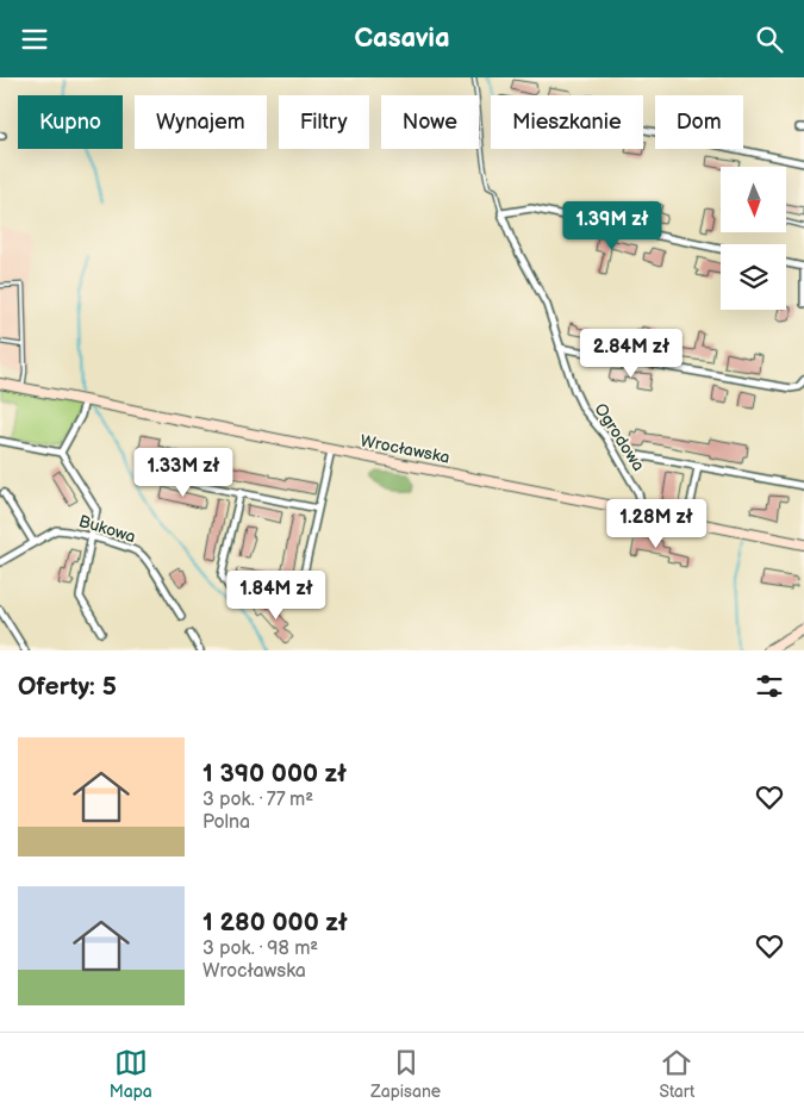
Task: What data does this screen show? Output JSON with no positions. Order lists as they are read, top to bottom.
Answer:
{
  "streets": {
    "street": ["Ogrodowa", "Wrocławska", "Bukowa"]
  },
  "crossings": [
    ["Ogrodowa", "Wrocławska"]
  ],
  "north": "bottom",
  "page": {
    "header": "Casavia",
    "chip": [
      "Kupno",
      "Wynajem",
      "Filtry",
      "Nowe",
      "Mieszkanie",
      "Dom"
    ],
    "price": [
      "1.39M zł",
      "2.84M zł",
      "1.33M zł",
      "1.28M zł",
      "1.84M zł"
    ],
    "heading": "Oferty: 5",
    "list": [
      {
        "name": "1 390 000 zł",
        "note": "3 pok. · 77 m² · Polna"
      },
      {
        "name": "1 280 000 zł",
        "note": "3 pok. · 98 m² · Wrocławska"
      }
    ],
    "tabs": ["Mapa", "Zapisane", "Start"]
  }
}
